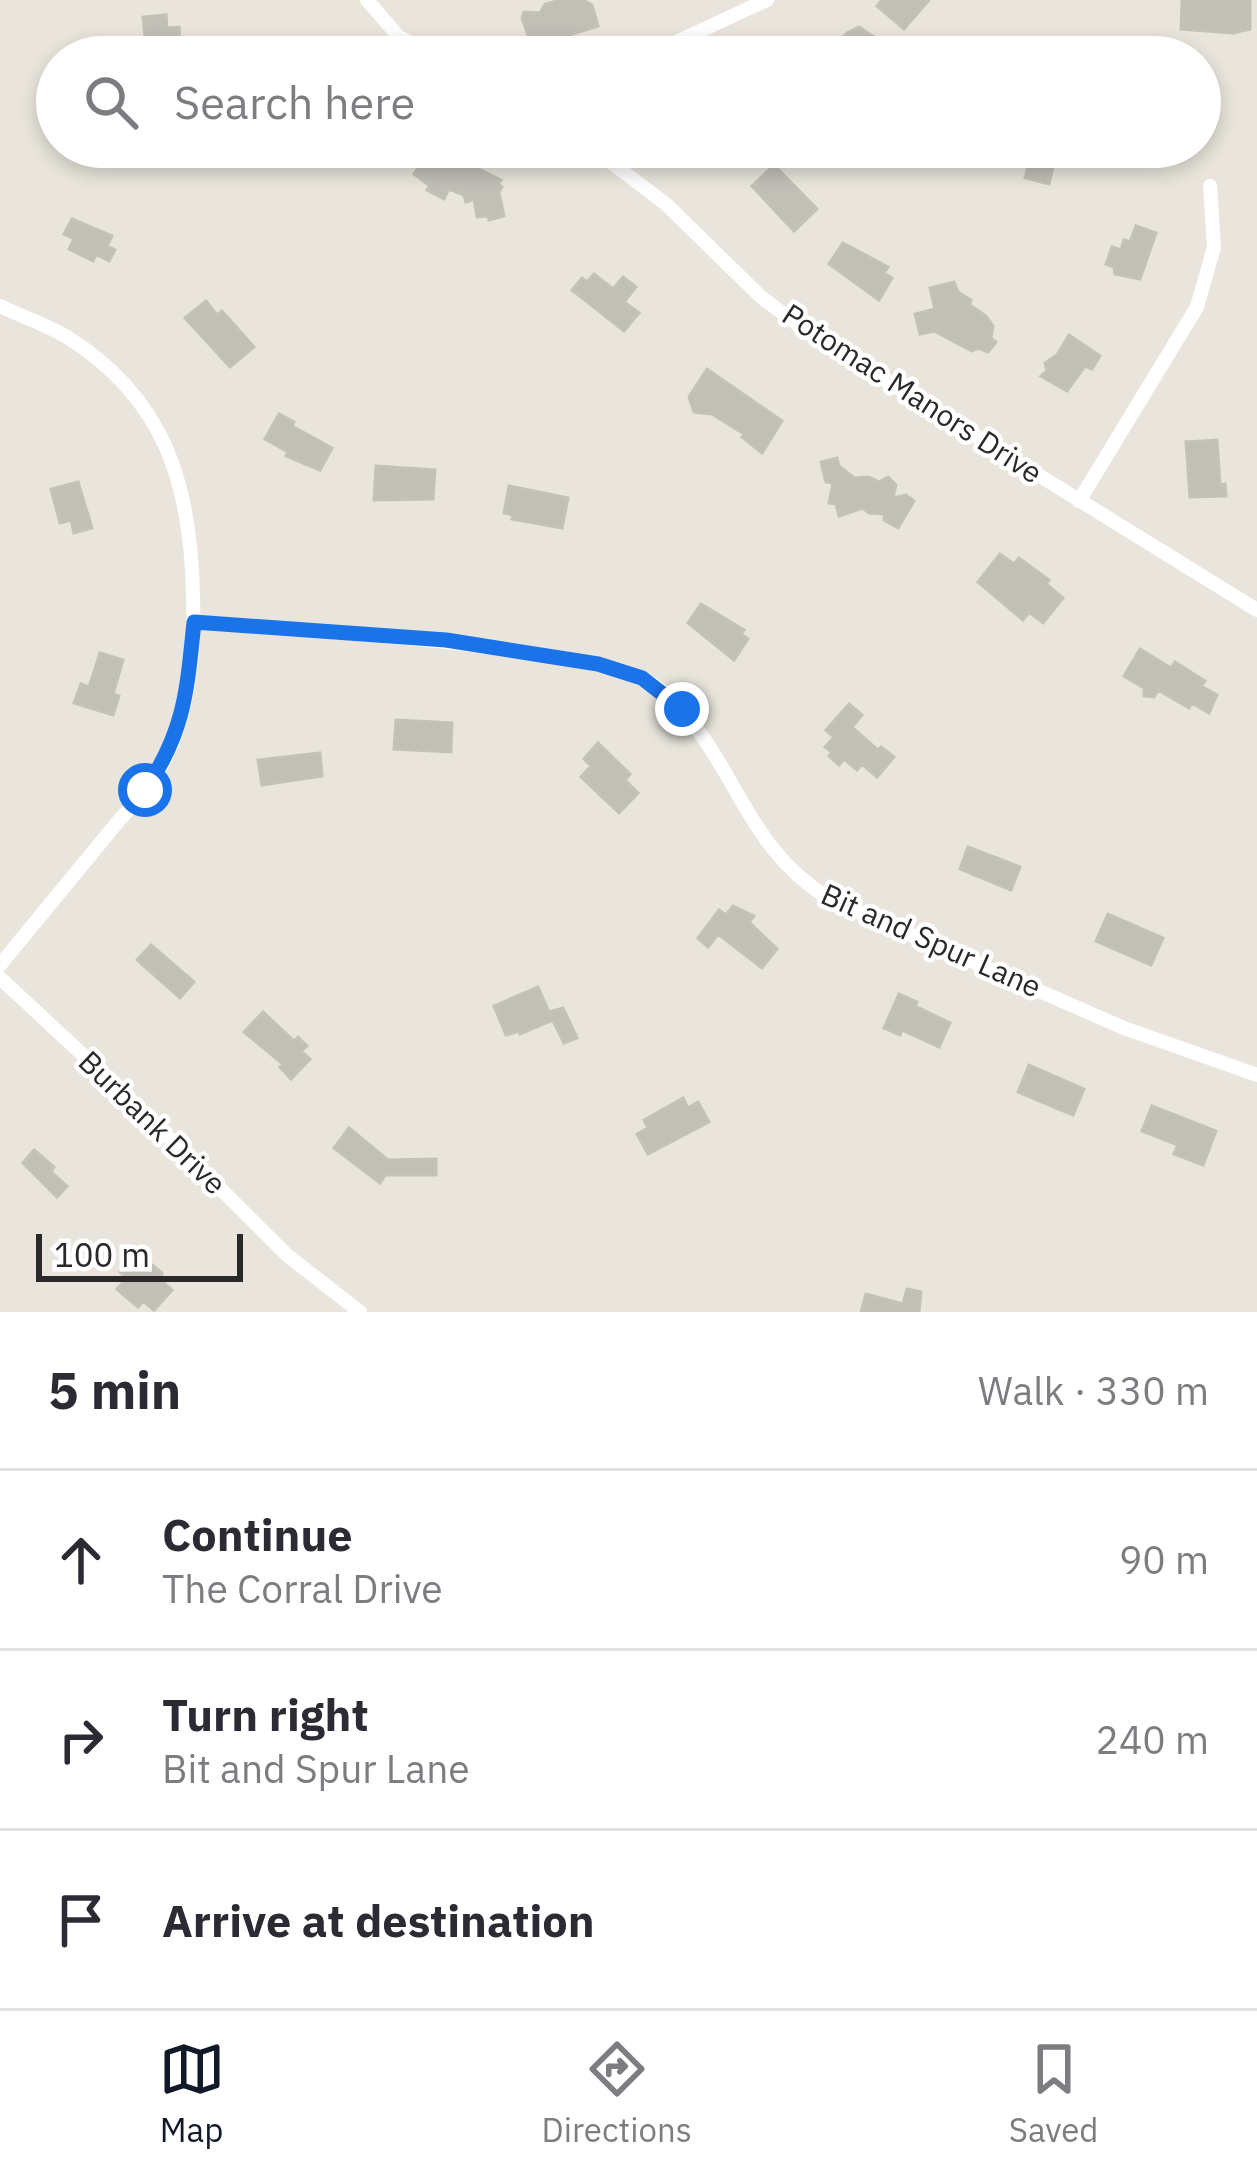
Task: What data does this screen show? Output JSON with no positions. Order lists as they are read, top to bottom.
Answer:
{
  "streets": {
    "street": ["Potomac Manors Drive", "Bit and Spur Lane", "Burbank Drive"]
  },
  "scale_bar": "100 m",
  "page": {
    "search": "Search here",
    "scale": "100 m",
    "heading": ["5 min", "Walk · 330 m"],
    "list": [
      ["Continue", "The Corral Drive", "90 m"],
      ["Turn right", "Bit and Spur Lane", "240 m"],
      "Arrive at destination"
    ],
    "nav": ["Map", "Directions", "Saved"]
  }
}
